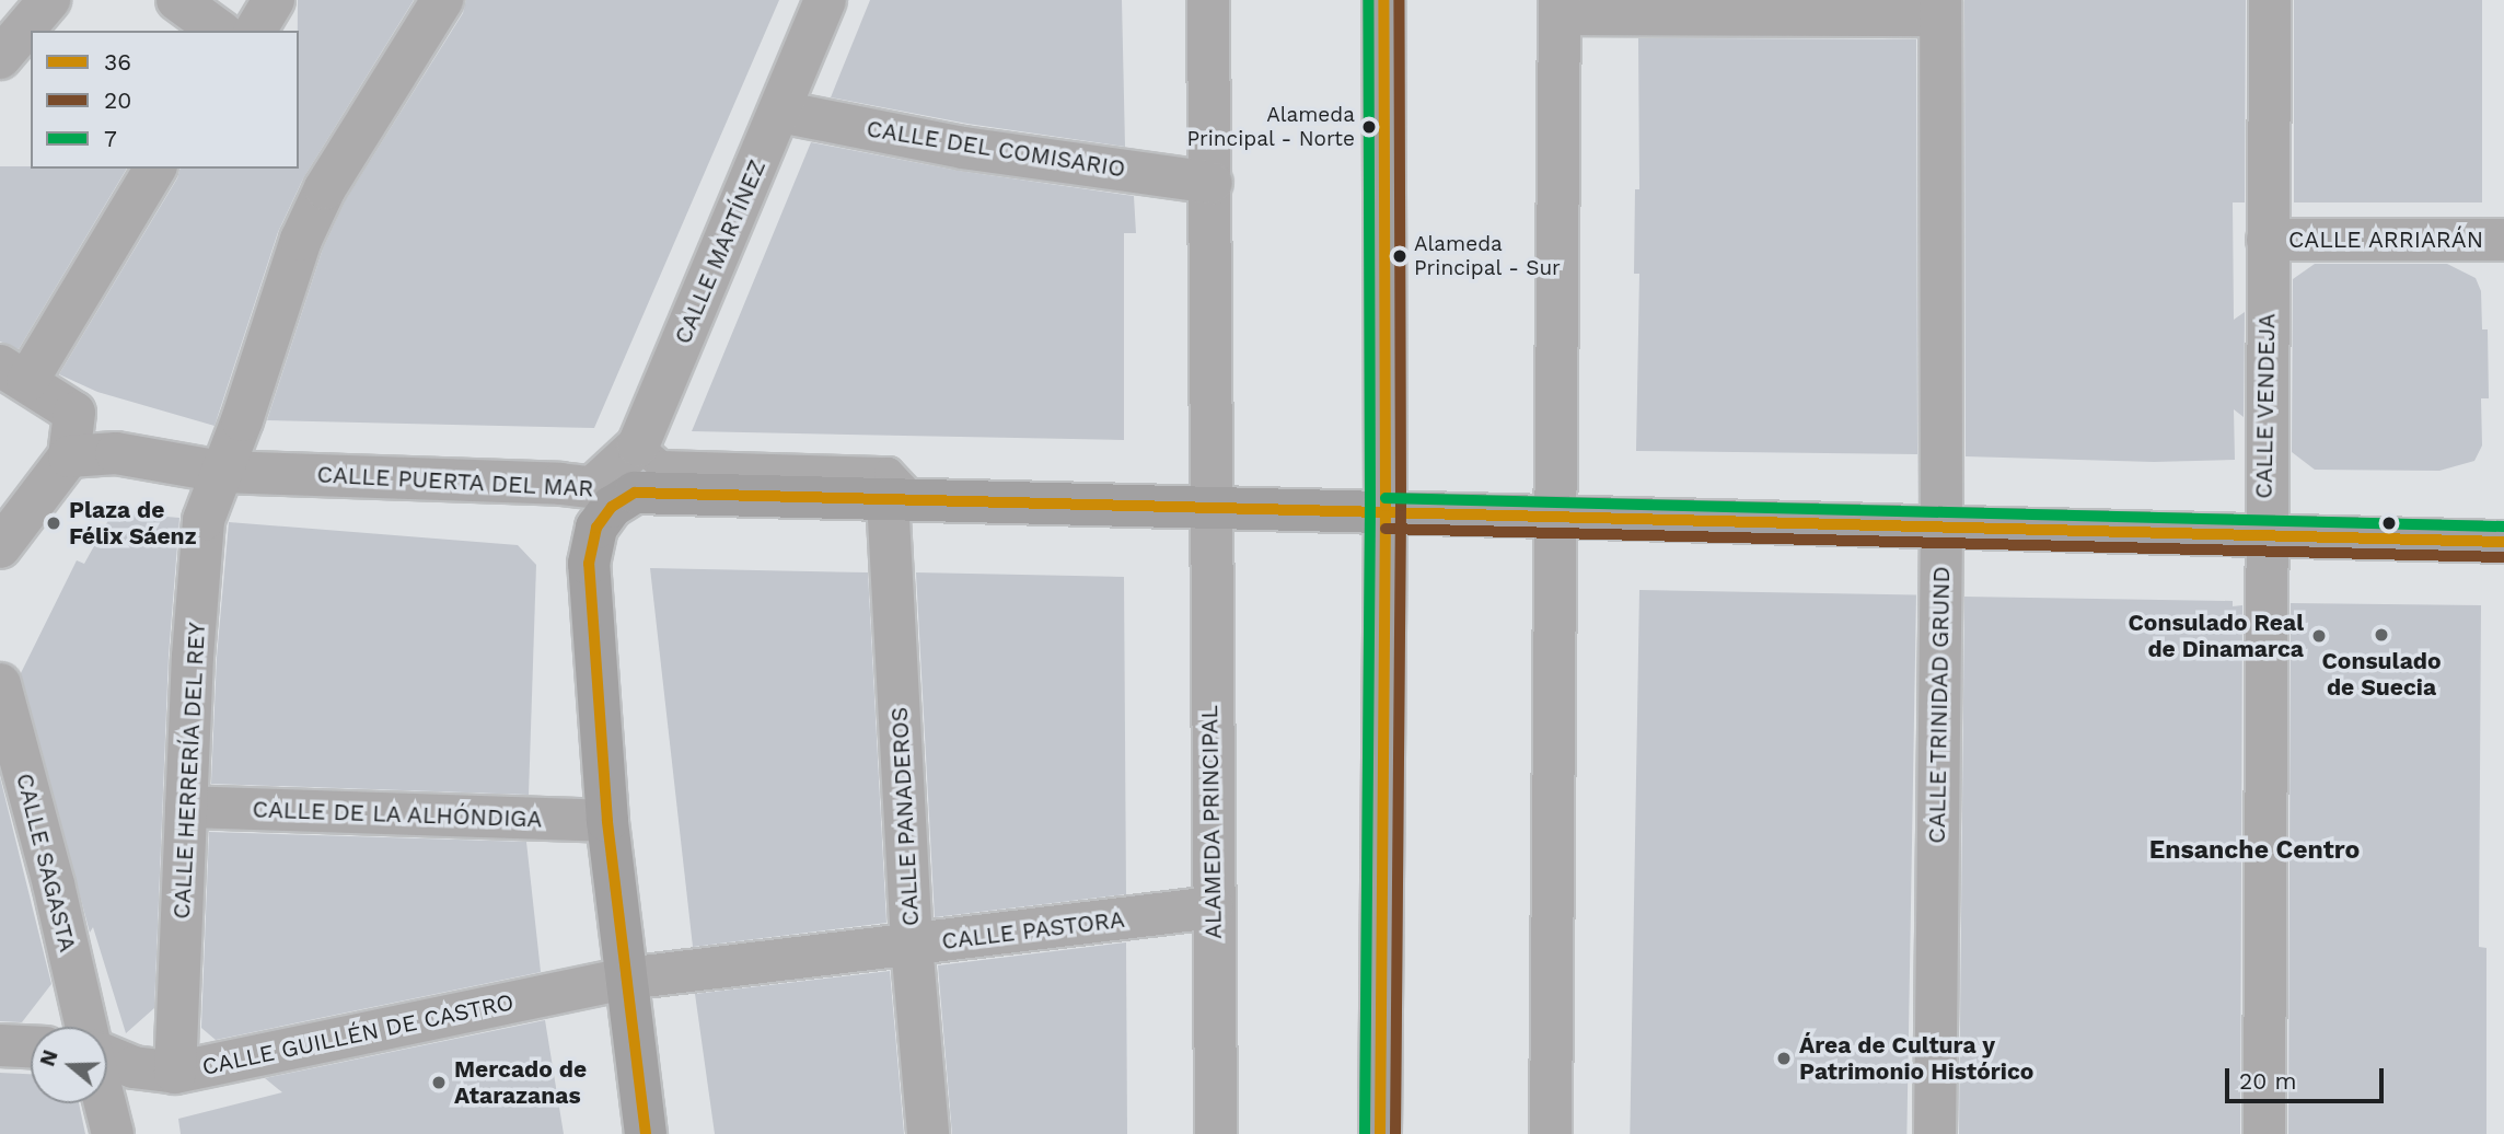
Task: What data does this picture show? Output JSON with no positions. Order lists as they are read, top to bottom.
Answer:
{
  "streets": {
    "street": [
      "CALLE DEL COMISARIO",
      "CALLE ARRIARÁN",
      "CALLE MARTÍNEZ",
      "CALLE VENDEJA",
      "CALLE PUERTA DEL MAR",
      "CALLE TRINIDAD GRUND",
      "CALLE HERRERÍA DEL REY",
      "CALLE DE LA ALHÓNDIGA",
      "CALLE PANADEROS",
      "ALAMEDA PRINCIPAL",
      "CALLE SAGASTA",
      "CALLE PASTORA",
      "CALLE GUILLÉN DE CASTRO"
    ]
  },
  "crossings": [
    ["CALLE DEL COMISARIO", "CALLE MARTÍNEZ"],
    ["CALLE DEL COMISARIO", "ALAMEDA PRINCIPAL"],
    ["CALLE ARRIARÁN", "CALLE VENDEJA"],
    ["CALLE MARTÍNEZ", "CALLE PUERTA DEL MAR"],
    ["CALLE PUERTA DEL MAR", "CALLE HERRERÍA DEL REY"],
    ["CALLE PUERTA DEL MAR", "CALLE PANADEROS"],
    ["CALLE PUERTA DEL MAR", "ALAMEDA PRINCIPAL"],
    ["CALLE HERRERÍA DEL REY", "CALLE DE LA ALHÓNDIGA"],
    ["CALLE HERRERÍA DEL REY", "CALLE GUILLÉN DE CASTRO"],
    ["CALLE PANADEROS", "CALLE PASTORA"],
    ["ALAMEDA PRINCIPAL", "CALLE PASTORA"],
    ["CALLE PASTORA", "CALLE GUILLÉN DE CASTRO"]
  ],
  "districts": ["Ensanche Centro"],
  "places": [
    "Alameda Principal - Norte",
    "Alameda Principal - Sur",
    "Plaza de Félix Sáenz",
    "Consulado de Suecia",
    "Consulado Real de Dinamarca",
    "Área de Cultura y Patrimonio Histórico",
    "Mercado de Atarazanas"
  ],
  "lines": ["transit line 36", "transit line 20", "transit line 7"],
  "legend": ["36", "20", "7"],
  "scale_bar": "20 m",
  "north": "left"
}
